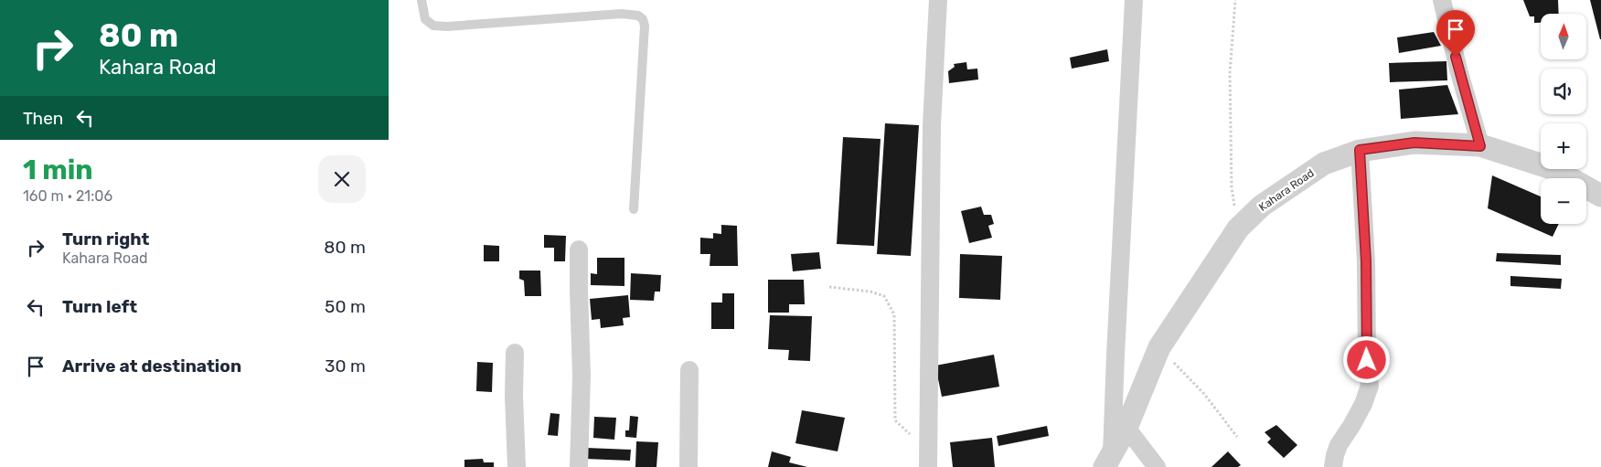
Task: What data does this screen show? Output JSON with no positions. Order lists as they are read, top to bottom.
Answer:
{
  "streets": {
    "street": ["Kahara Road"]
  },
  "north": "top",
  "page": {
    "turn": ["80 m", "Kahara Road"],
    "map_buttons": ["+", "−"],
    "then": "Then",
    "heading": ["1 min", "160 m · 21:06"],
    "list": [
      {
        "name": "Turn right",
        "note": "Kahara Road",
        "value": "80 m"
      },
      {
        "name": "Turn left",
        "value": "50 m"
      },
      {
        "name": "Arrive at destination",
        "value": "30 m"
      }
    ]
  }
}
